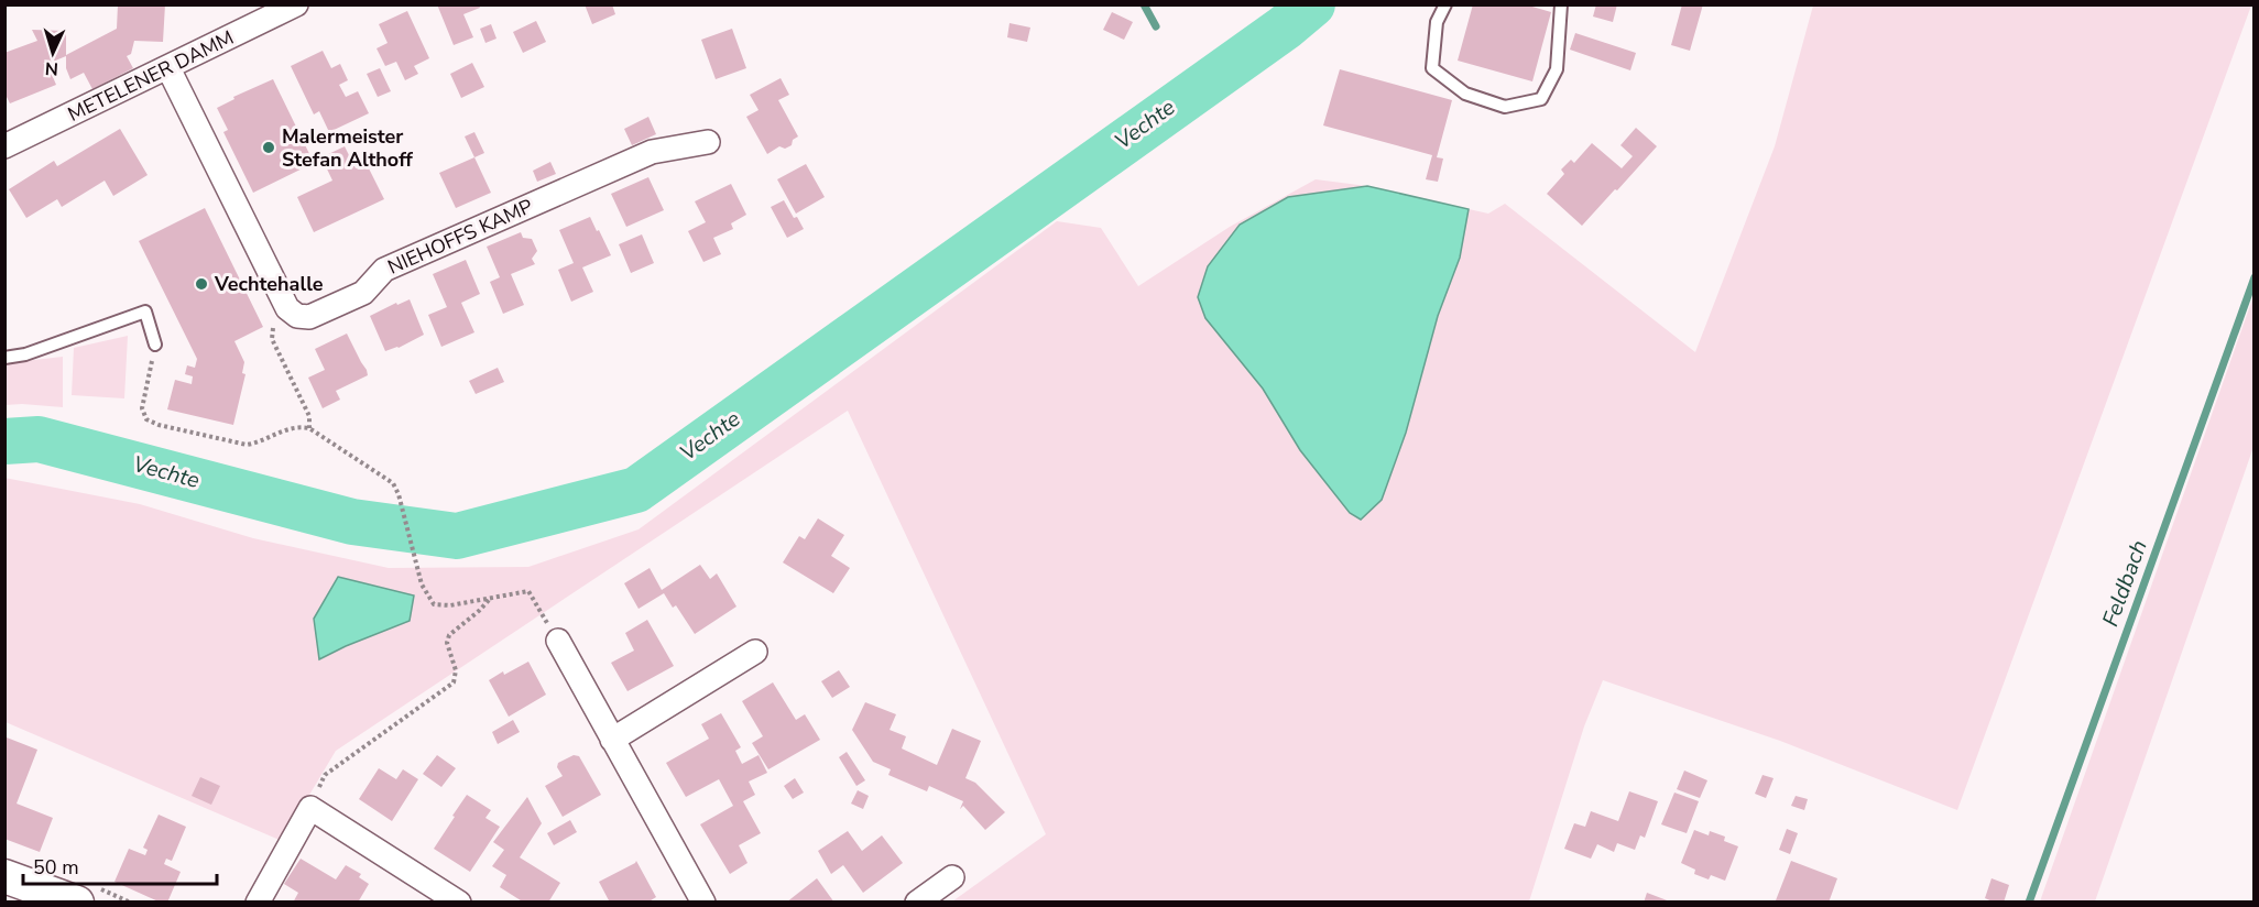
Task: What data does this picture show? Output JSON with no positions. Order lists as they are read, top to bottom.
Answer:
{
  "streets": {
    "street": ["METELENER DAMM", "NIEHOFFS KAMP"]
  },
  "crossings": [
    ["METELENER DAMM", "NIEHOFFS KAMP"]
  ],
  "water": ["Vechte", "Feldbach"],
  "places": ["Malermeister Stefan Althoff", "Vechtehalle"],
  "scale_bar": "50 m",
  "north": "bottom"
}
